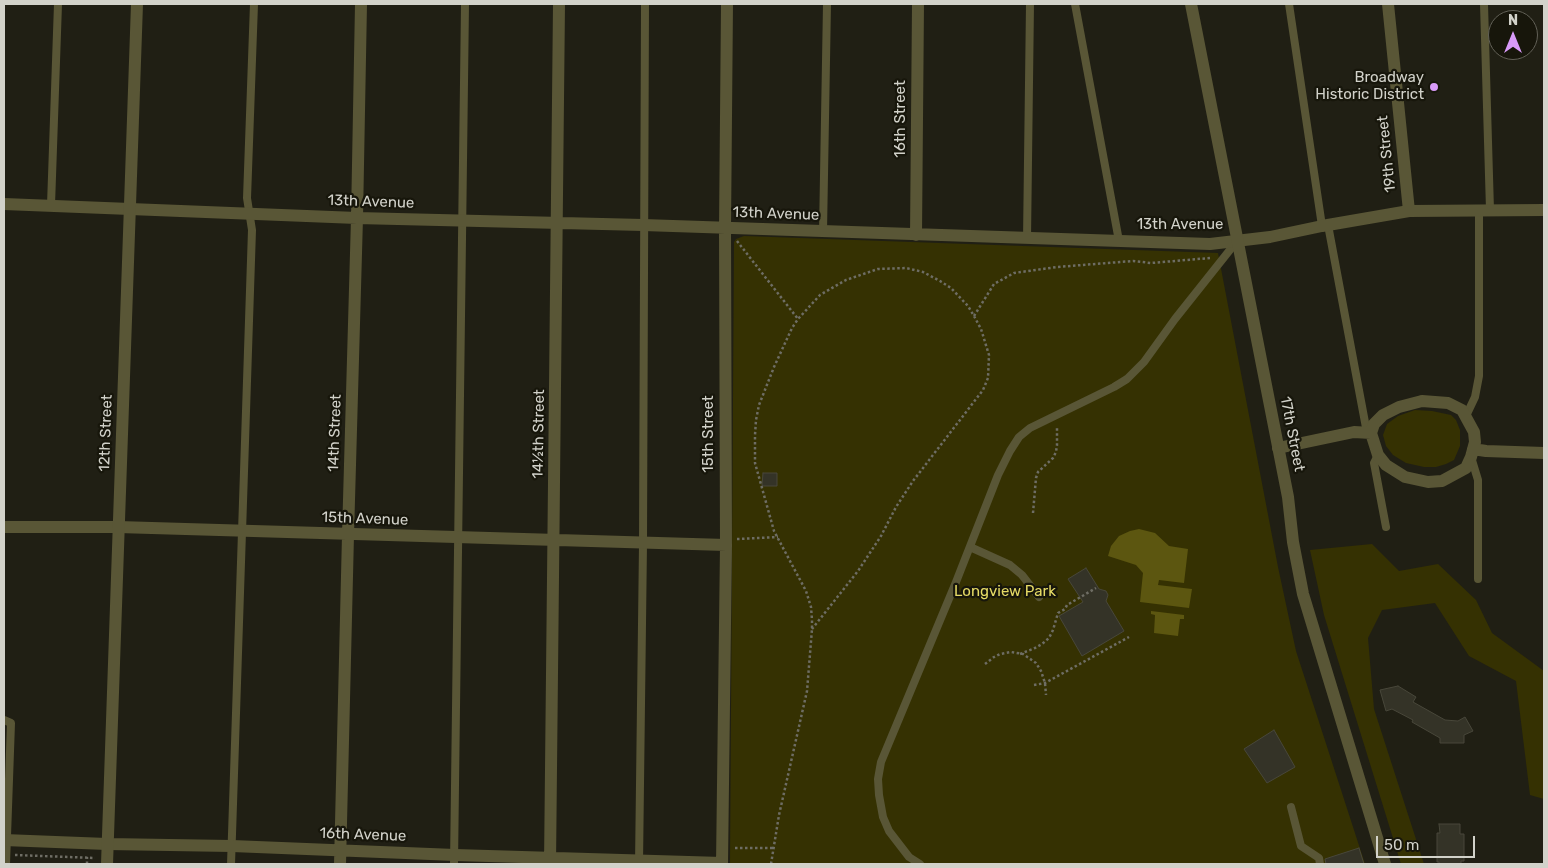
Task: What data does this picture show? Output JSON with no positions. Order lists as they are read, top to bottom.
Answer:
{
  "streets": {
    "street": [
      "16th Street",
      "19th Street",
      "13th Avenue",
      "12th Street",
      "14th Street",
      "14½th Street",
      "15th Street",
      "17th Street",
      "15th Avenue",
      "16th Avenue"
    ]
  },
  "crossings": [
    ["16th Street", "13th Avenue"],
    ["19th Street", "13th Avenue"],
    ["13th Avenue", "12th Street"],
    ["13th Avenue", "14th Street"],
    ["13th Avenue", "14½th Street"],
    ["13th Avenue", "15th Street"],
    ["13th Avenue", "17th Street"],
    ["12th Street", "15th Avenue"],
    ["12th Street", "16th Avenue"],
    ["14th Street", "15th Avenue"],
    ["14th Street", "16th Avenue"],
    ["14½th Street", "15th Avenue"],
    ["14½th Street", "16th Avenue"],
    ["15th Street", "15th Avenue"],
    ["15th Street", "16th Avenue"]
  ],
  "parks": ["Longview Park"],
  "places": ["Broadway Historic District"],
  "scale_bar": "50 m",
  "north": "top"
}
